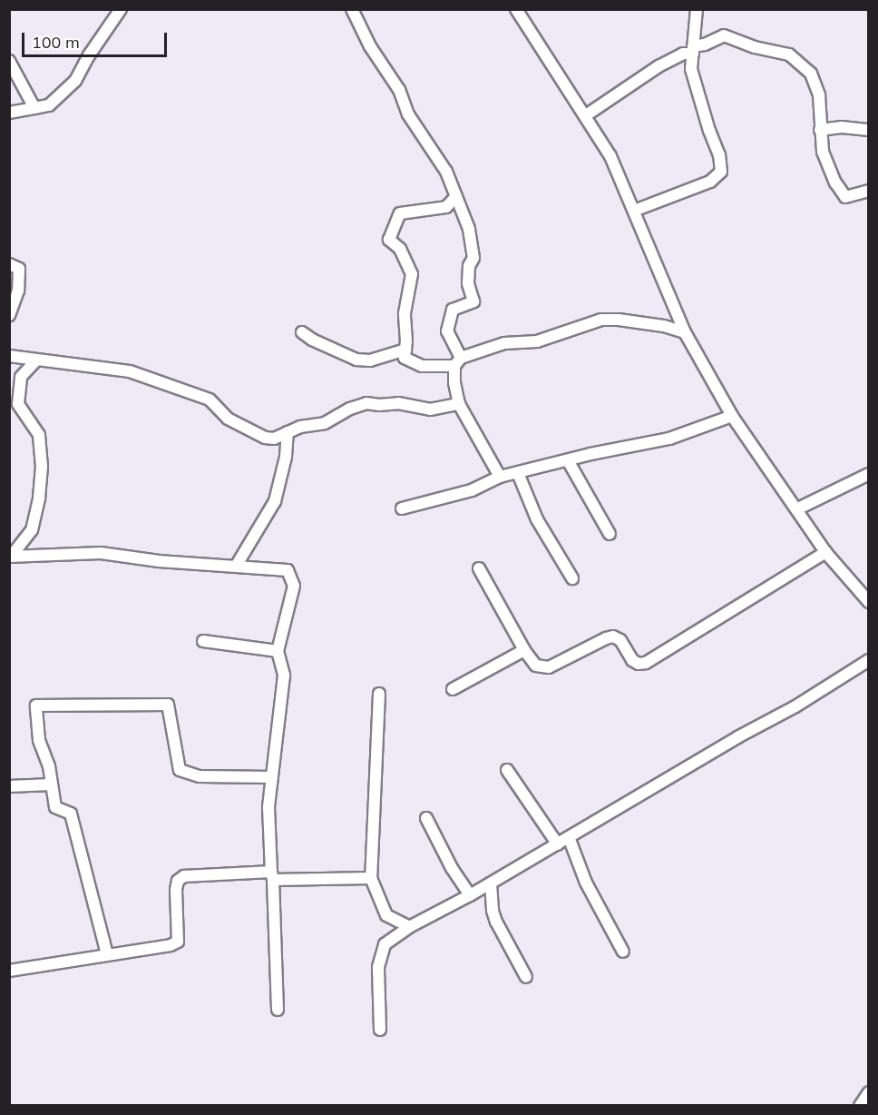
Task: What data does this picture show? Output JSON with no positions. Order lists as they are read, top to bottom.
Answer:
{
  "scale_bar": "100 m"
}
